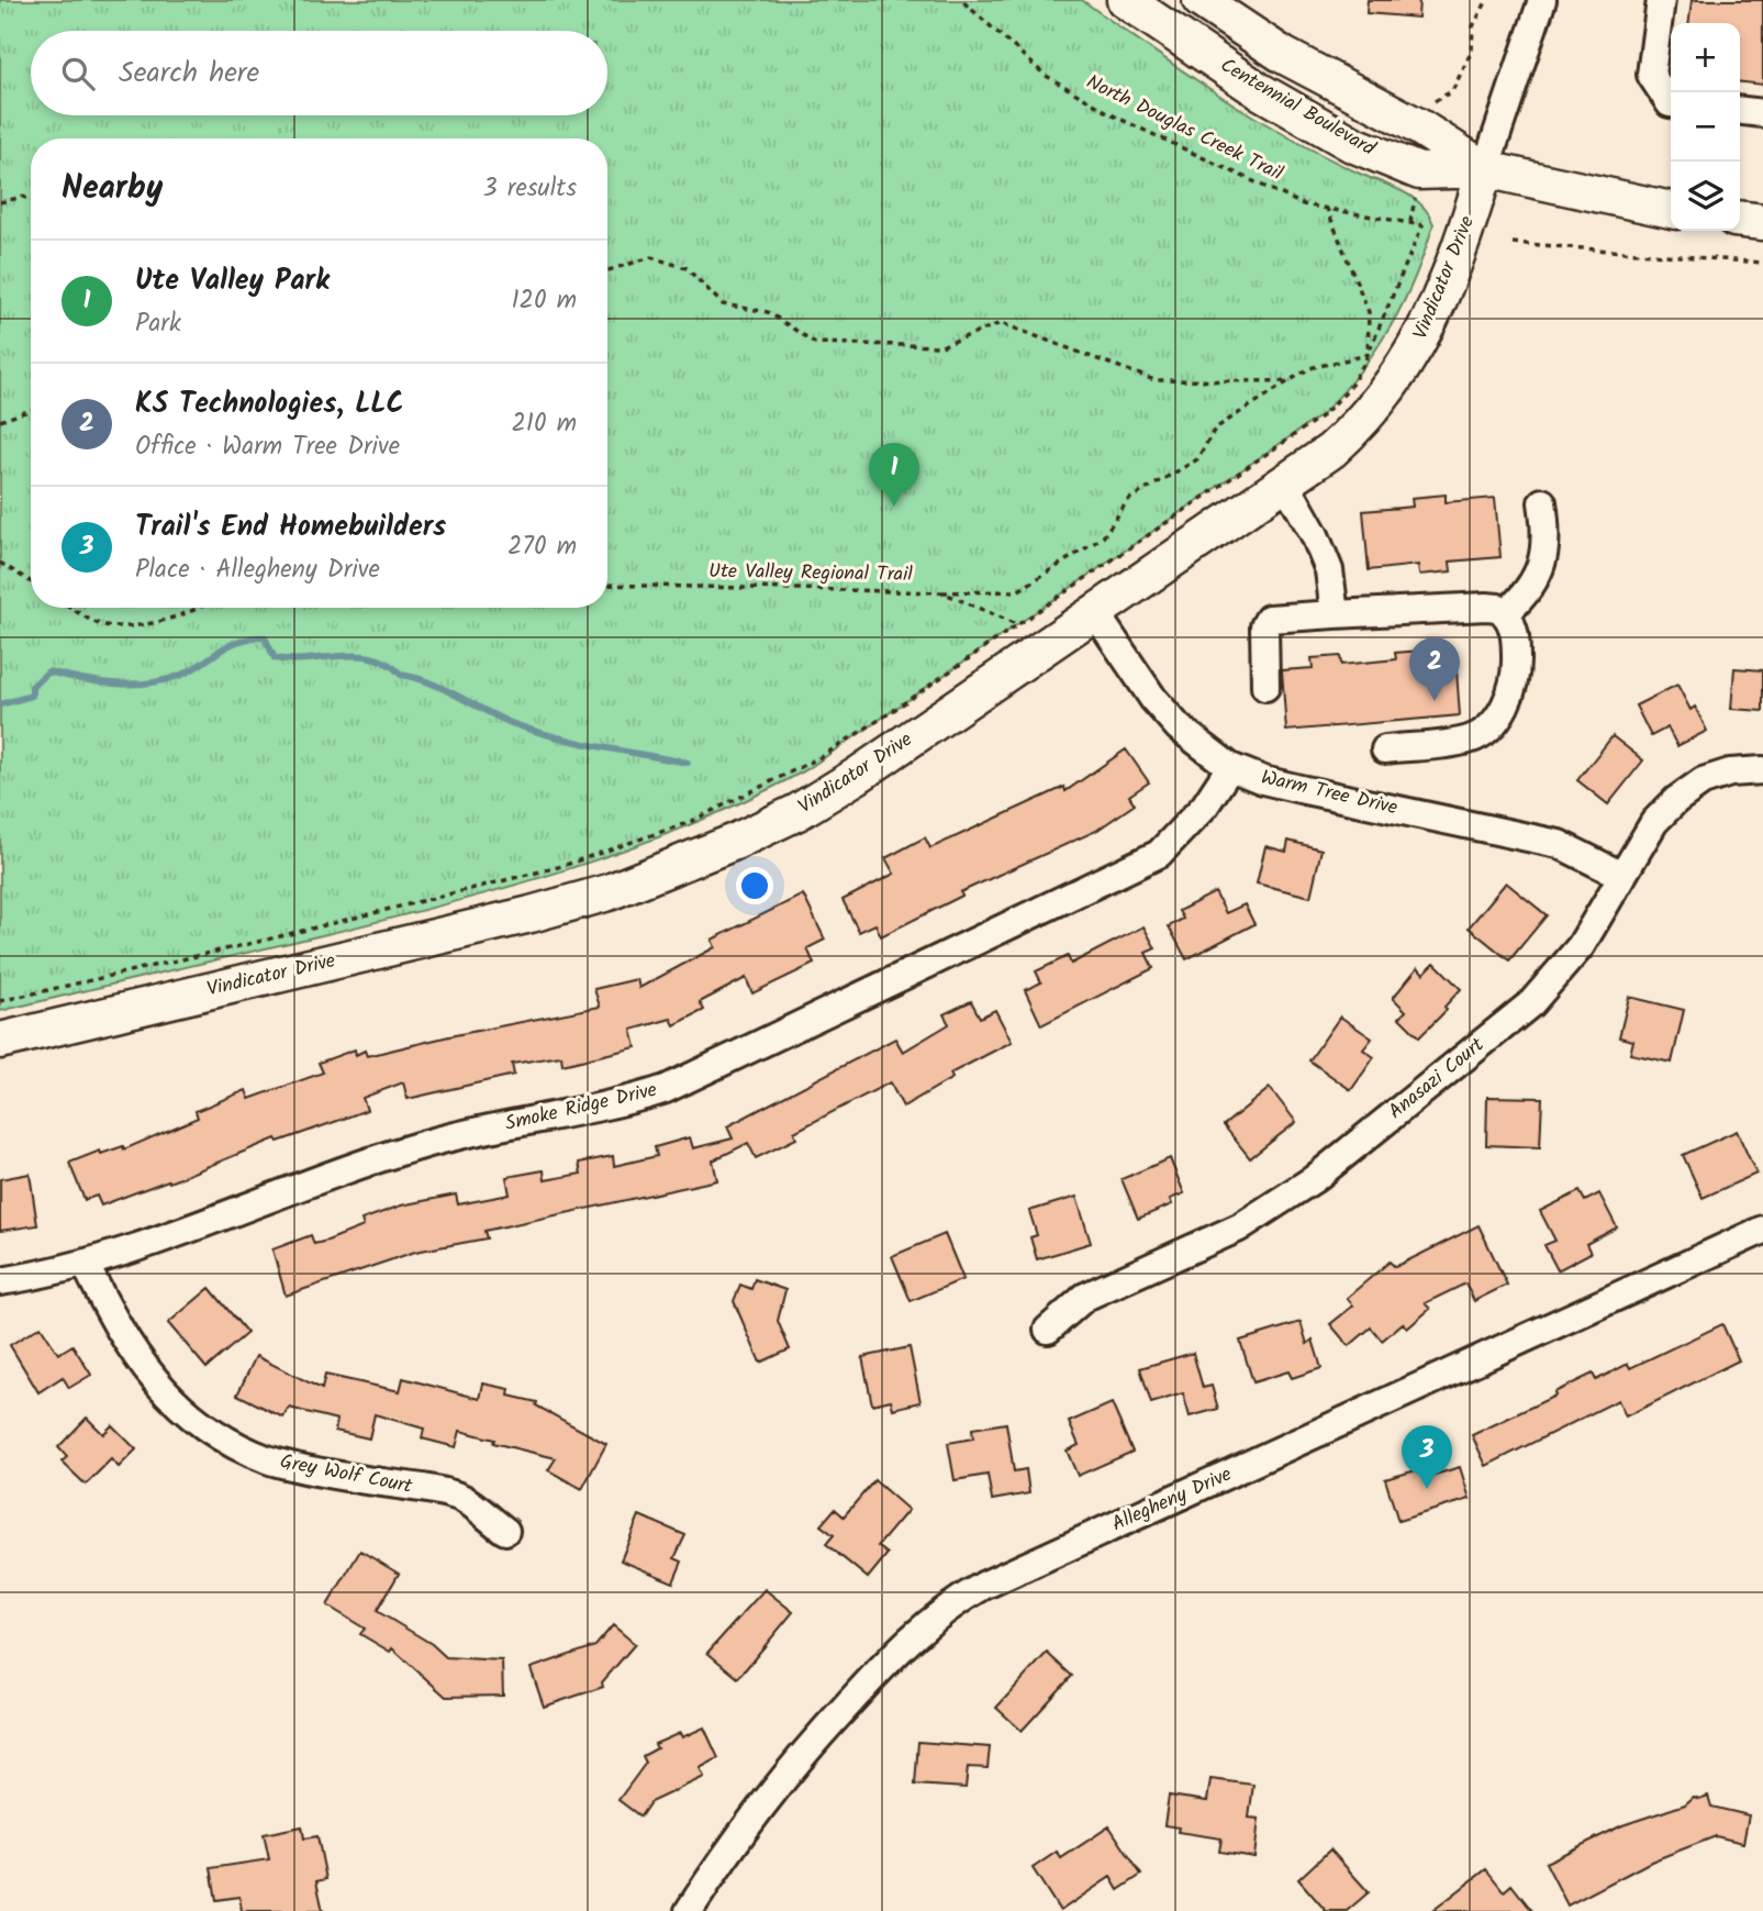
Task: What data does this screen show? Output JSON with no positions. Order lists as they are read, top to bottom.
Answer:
{
  "streets": {
    "main road": ["Centennial Boulevard", "Vindicator Drive"],
    "street": [
      "Warm Tree Drive",
      "Anasazi Court",
      "Smoke Ridge Drive",
      "Grey Wolf Court",
      "Allegheny Drive"
    ],
    "path": ["North Douglas Creek Trail", "Ute Valley Regional Trail"]
  },
  "crossings": [
    ["Centennial Boulevard", "Vindicator Drive"],
    ["Vindicator Drive", "Warm Tree Drive"],
    ["Warm Tree Drive", "Anasazi Court"],
    ["Warm Tree Drive", "Smoke Ridge Drive"],
    ["Smoke Ridge Drive", "Grey Wolf Court"]
  ],
  "page": {
    "map_buttons": ["+", "−"],
    "search": "Search here",
    "heading": ["Nearby", "3 results"],
    "list": [
      {
        "mark": "1",
        "name": "Ute Valley Park",
        "note": "Park",
        "value": "120 m"
      },
      {
        "mark": "2",
        "name": "KS Technologies, LLC",
        "note": "Office · Warm Tree Drive",
        "value": "210 m"
      },
      {
        "mark": "3",
        "name": "Trail's End Homebuilders",
        "note": "Place · Allegheny Drive",
        "value": "270 m"
      }
    ],
    "pins": ["1", "2", "3"]
  }
}
